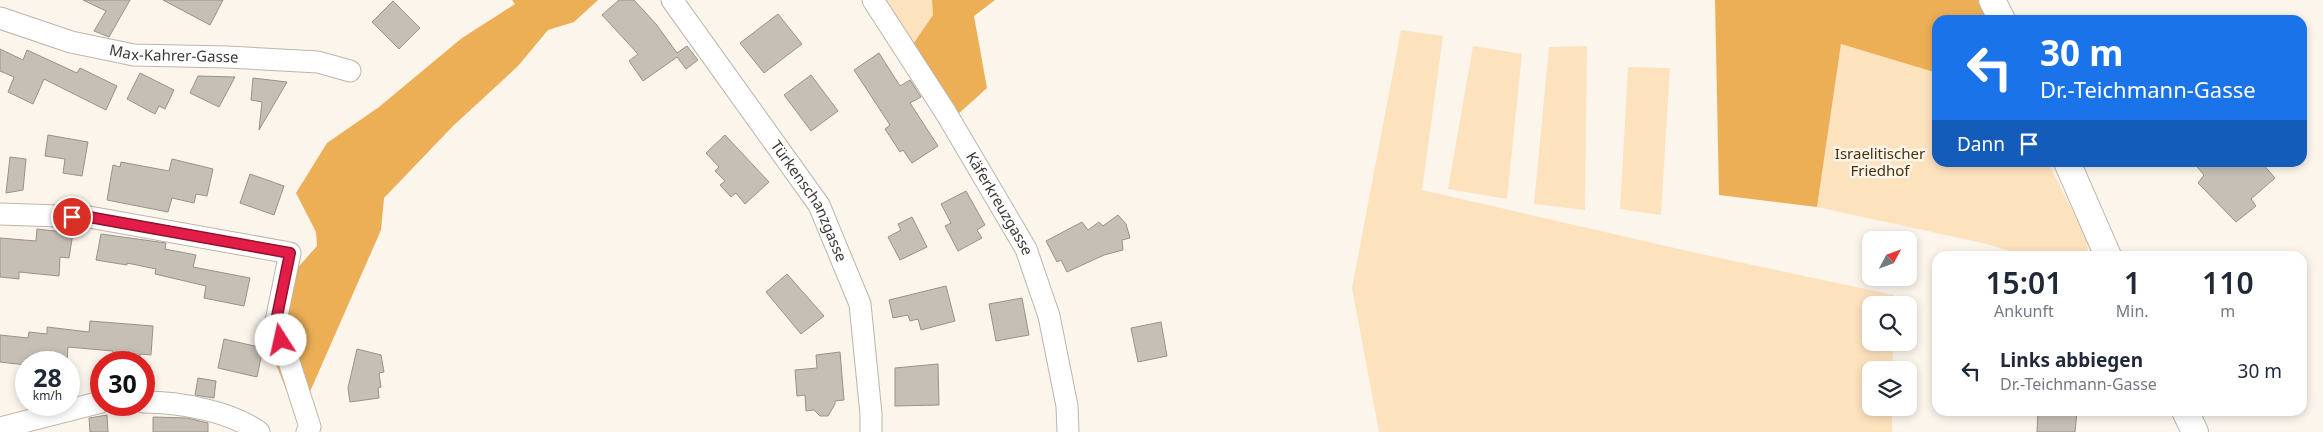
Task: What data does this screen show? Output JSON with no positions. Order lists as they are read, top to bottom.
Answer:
{
  "streets": {
    "street": ["Max-Kahrer-Gasse", "Türkenschanzgasse", "Käferkreuzgasse"]
  },
  "parks": ["Israelitischer Friedhof"],
  "north": "top right",
  "page": {
    "turn": ["30 m", "Dr.-Teichmann-Gasse"],
    "then": "Dann",
    "eta": [
      "15:01",
      "Ankunft",
      "1",
      "Min.",
      "110",
      "m"
    ],
    "list": [
      {
        "name": "Links abbiegen",
        "note": "Dr.-Teichmann-Gasse",
        "value": "30 m"
      }
    ],
    "speed": "28 km/h",
    "limit": "30"
  }
}
